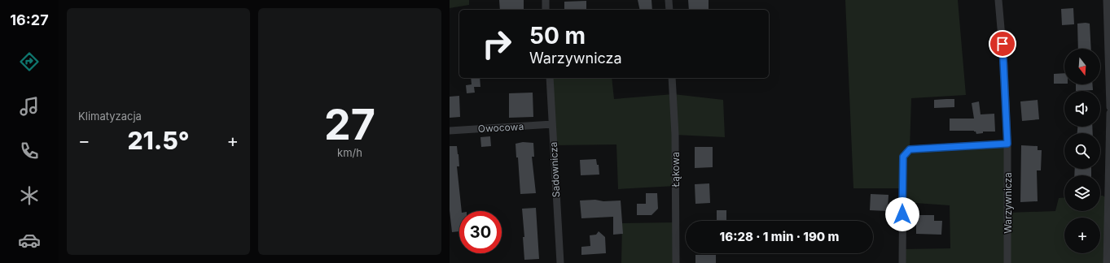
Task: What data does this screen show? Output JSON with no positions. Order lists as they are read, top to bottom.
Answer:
{
  "streets": {
    "street": [
      "Owocowa",
      "Sadownicza",
      "Łąkowa",
      "Warzywnicza"
    ]
  },
  "crossings": [
    ["Owocowa", "Sadownicza"]
  ],
  "north": "bottom",
  "page": {
    "tabs": "16:27",
    "tile": [
      "Klimatyzacja",
      ["27", "km/h"]
    ],
    "turn": ["50 m", "Warzywnicza"],
    "map_buttons": "+",
    "heat": ["−", "21.5°", "+"],
    "limit": "30",
    "trip": "16:28 · 1 min · 190 m"
  }
}
